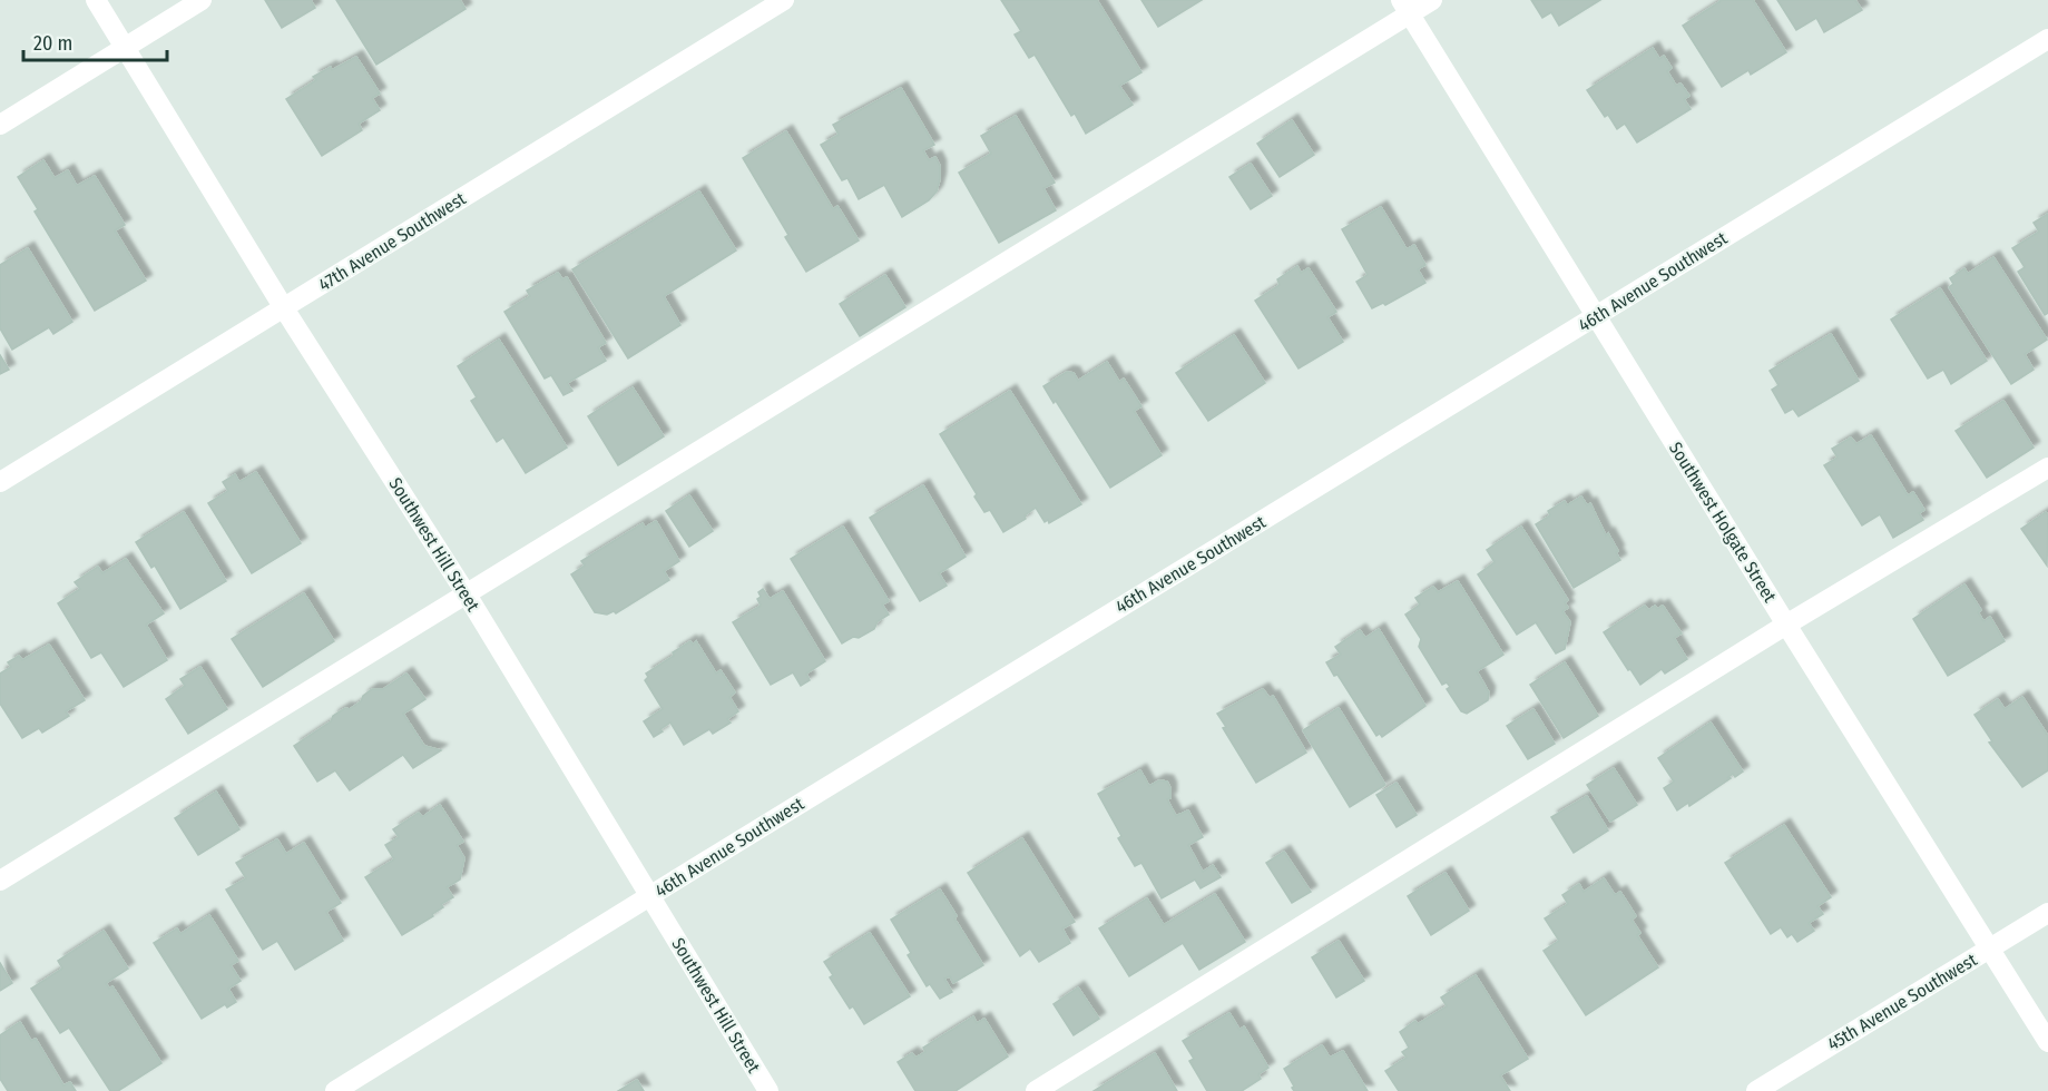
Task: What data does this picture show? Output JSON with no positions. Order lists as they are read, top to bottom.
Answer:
{
  "streets": {
    "street": [
      "47th Avenue Southwest",
      "46th Avenue Southwest",
      "Southwest Holgate Street",
      "Southwest Hill Street",
      "45th Avenue Southwest"
    ]
  },
  "crossings": [
    ["47th Avenue Southwest", "Southwest Hill Street"],
    ["46th Avenue Southwest", "Southwest Holgate Street"],
    ["46th Avenue Southwest", "Southwest Hill Street"],
    ["Southwest Holgate Street", "45th Avenue Southwest"]
  ],
  "scale_bar": "20 m"
}
